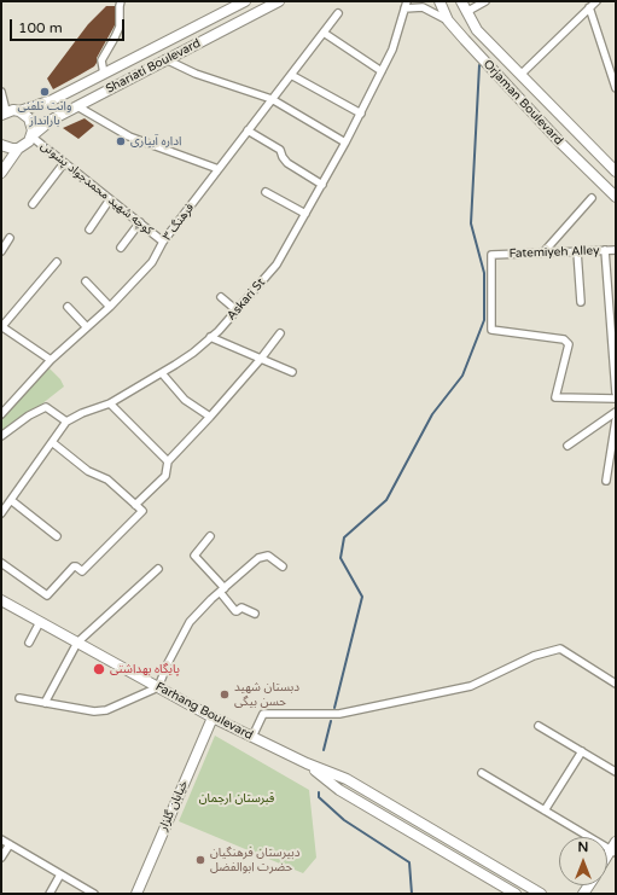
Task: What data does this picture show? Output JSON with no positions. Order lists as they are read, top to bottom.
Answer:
{
  "streets": {
    "main road": [
      "Shariati Boulevard",
      "Orjaman Boulevard",
      "Farhang Boulevard",
      "خیابان گلزار"
    ],
    "street": [
      "کوچه شهید محمدجواد پشوتن",
      "فرهنگ ۳",
      "Fatemiyeh Alley",
      "Askari St"
    ]
  },
  "crossings": [
    ["Shariati Boulevard", "کوچه شهید محمدجواد پشوتن"],
    ["کوچه شهید محمدجواد پشوتن", "فرهنگ ۳"],
    ["Farhang Boulevard", "خیابان گلزار"]
  ],
  "parks": ["قبرستان ارجمان"],
  "places": [
    "وانت تلفنی بارانداز",
    "اداره آبیاری",
    "پایگاه بهداشتی",
    "دبستان شهید حسن بیگی",
    "دبیرستان فرهنگیان حضرت ابوالفضل"
  ],
  "scale_bar": "100 m",
  "north": "top"
}
